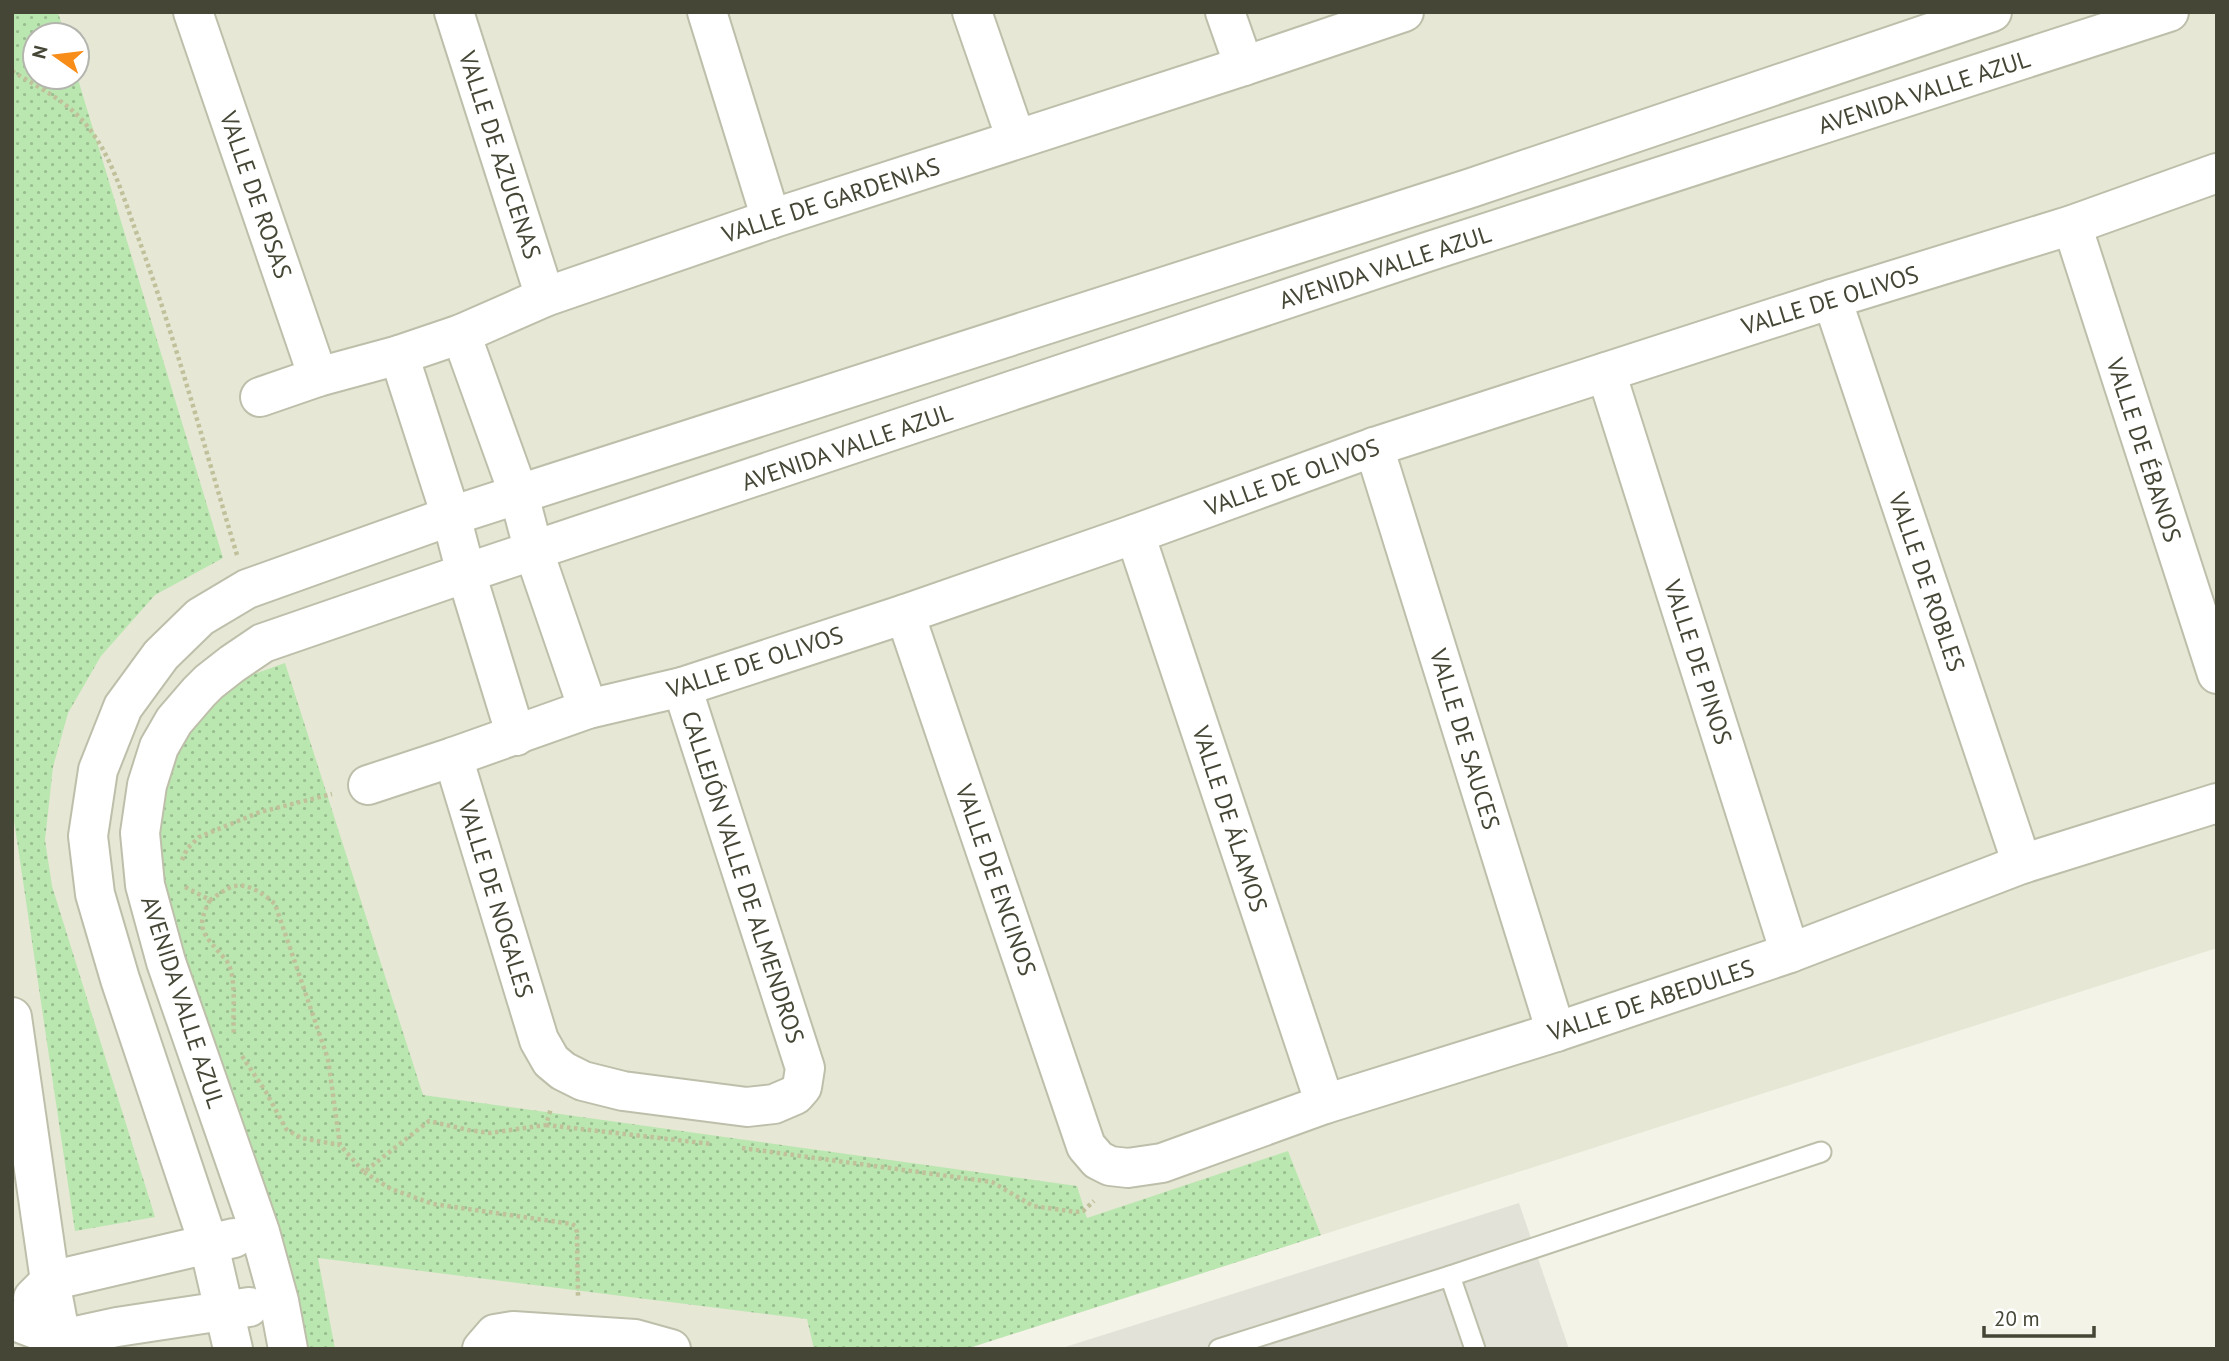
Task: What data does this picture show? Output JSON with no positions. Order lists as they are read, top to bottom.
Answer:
{
  "streets": {
    "street": [
      "AVENIDA VALLE AZUL",
      "VALLE DE AZUCENAS",
      "VALLE DE ROSAS",
      "VALLE DE GARDENIAS",
      "VALLE DE OLIVOS",
      "VALLE DE ÉBANOS",
      "VALLE DE ROBLES",
      "VALLE DE PINOS",
      "VALLE DE SAUCES",
      "VALLE DE ÁLAMOS",
      "CALLEJÓN VALLE DE ALMENDROS",
      "VALLE DE ENCINOS",
      "VALLE DE NOGALES",
      "VALLE DE ABEDULES"
    ]
  },
  "crossings": [
    ["VALLE DE AZUCENAS", "VALLE DE GARDENIAS"],
    ["VALLE DE ROSAS", "VALLE DE GARDENIAS"],
    ["VALLE DE OLIVOS", "VALLE DE ÉBANOS"],
    ["VALLE DE OLIVOS", "VALLE DE ROBLES"],
    ["VALLE DE OLIVOS", "VALLE DE PINOS"],
    ["VALLE DE OLIVOS", "VALLE DE SAUCES"],
    ["VALLE DE OLIVOS", "VALLE DE ÁLAMOS"],
    ["VALLE DE OLIVOS", "CALLEJÓN VALLE DE ALMENDROS"],
    ["VALLE DE OLIVOS", "VALLE DE ENCINOS"],
    ["VALLE DE OLIVOS", "VALLE DE NOGALES"],
    ["VALLE DE ROBLES", "VALLE DE ABEDULES"],
    ["VALLE DE PINOS", "VALLE DE ABEDULES"],
    ["VALLE DE SAUCES", "VALLE DE ABEDULES"],
    ["VALLE DE ÁLAMOS", "VALLE DE ABEDULES"],
    ["CALLEJÓN VALLE DE ALMENDROS", "VALLE DE NOGALES"],
    ["VALLE DE ENCINOS", "VALLE DE ABEDULES"]
  ],
  "scale_bar": "20 m",
  "north": "left"
}
